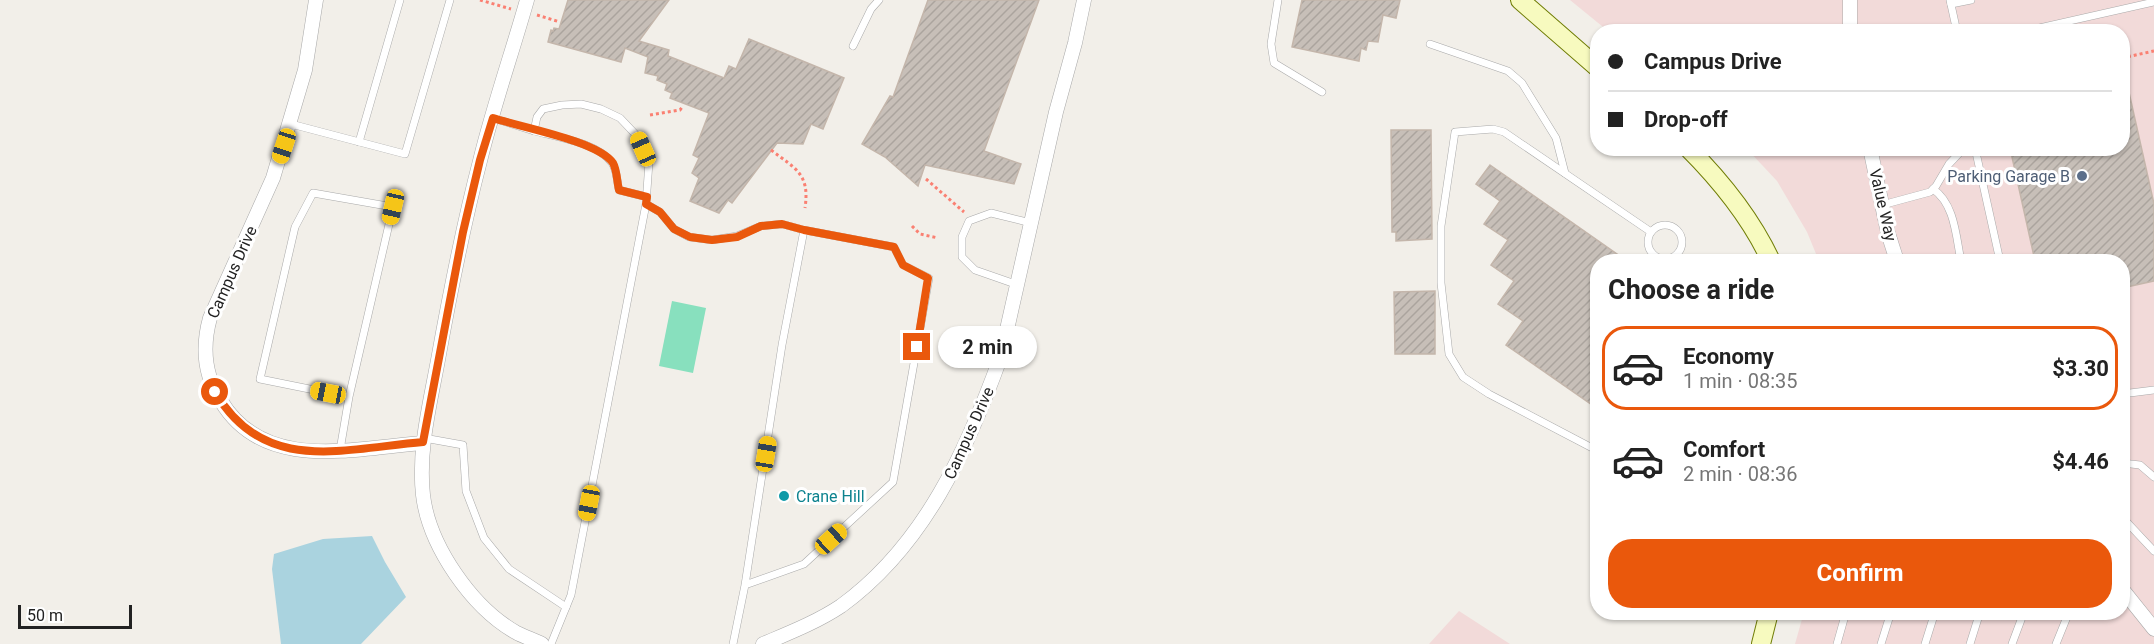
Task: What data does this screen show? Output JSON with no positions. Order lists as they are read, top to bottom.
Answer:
{
  "streets": {
    "street": ["Value Way", "Campus Drive"]
  },
  "places": ["Parking Garage B", "Crane Hill"],
  "scale_bar": "50 m",
  "page": {
    "banner": ["Campus Drive", "Drop-off"],
    "heading": "Choose a ride",
    "bubble": "2 min",
    "list": [
      {
        "name": "Economy",
        "note": "1 min · 08:35",
        "value": "$3.30"
      },
      {
        "name": "Comfort",
        "note": "2 min · 08:36",
        "value": "$4.46"
      }
    ],
    "buttons": "Confirm",
    "scale": "50 m"
  }
}
